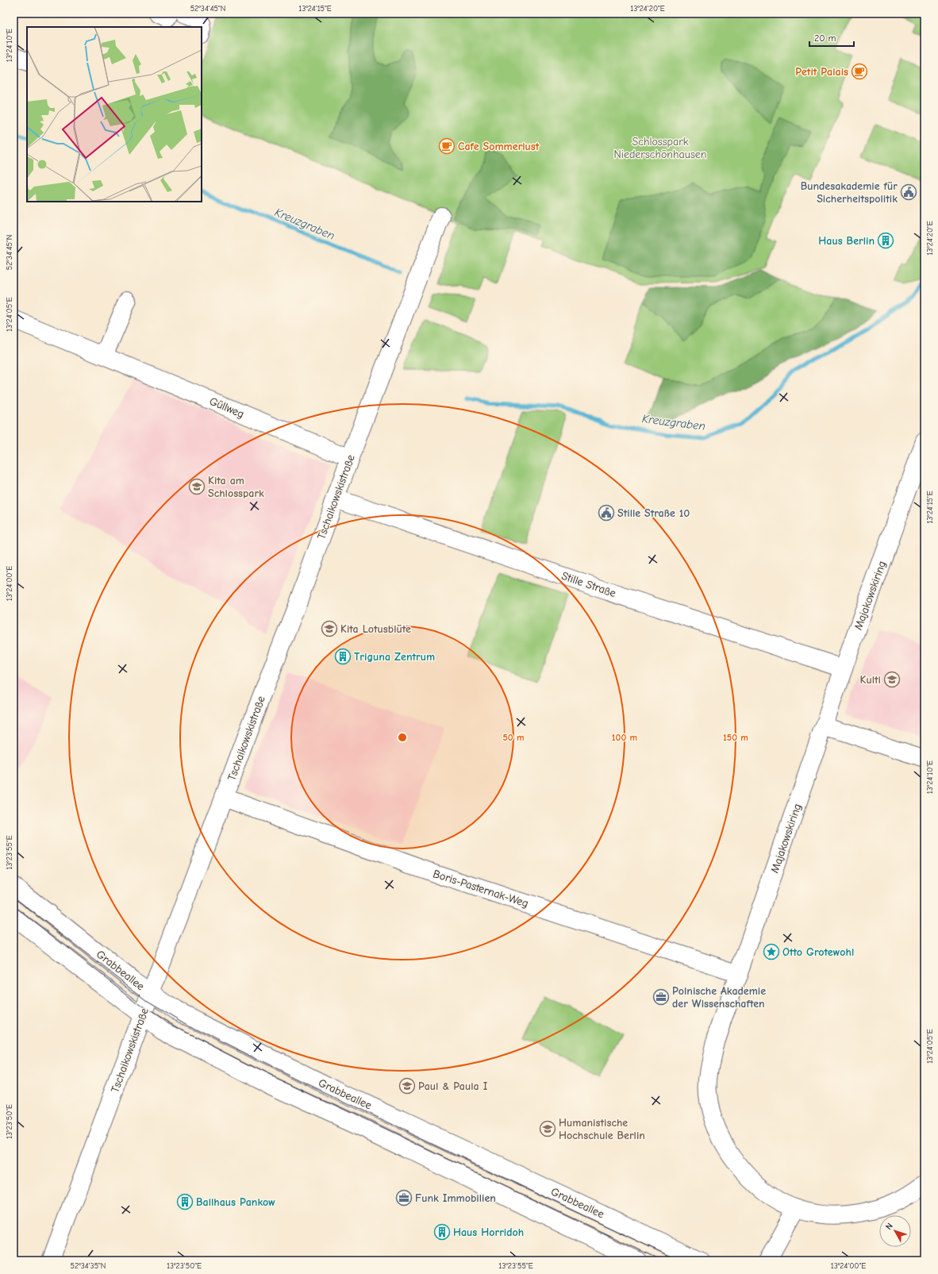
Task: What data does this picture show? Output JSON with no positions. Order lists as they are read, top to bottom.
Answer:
{
  "streets": {
    "street": [
      "Güllweg",
      "Tschaikowskistraße",
      "Stille Straße",
      "Majakowskiring",
      "Boris-Pasternak-Weg",
      "Grabbeallee"
    ]
  },
  "crossings": [
    ["Güllweg", "Tschaikowskistraße"],
    ["Tschaikowskistraße", "Stille Straße"],
    ["Tschaikowskistraße", "Boris-Pasternak-Weg"],
    ["Tschaikowskistraße", "Grabbeallee"],
    ["Stille Straße", "Majakowskiring"],
    ["Majakowskiring", "Boris-Pasternak-Weg"]
  ],
  "water": ["Kreuzgraben"],
  "parks": ["Schlosspark Niederschönhausen"],
  "places": {
    "cafe": ["Petit Palais", "Cafe Sommerlust"],
    "public building": ["Bundesakademie für Sicherheitspolitik", "Stille Straße 10"],
    "building": [
      "Haus Berlin",
      "Triguna Zentrum",
      "Ballhaus Pankow",
      "Haus Horridoh"
    ],
    "school or university": [
      "Kita am Schlosspark",
      "Kita Lotusblüte",
      "Kulti",
      "Paul & Paula I",
      "Humanistische Hochschule Berlin"
    ],
    "place": ["Otto Grotewohl"],
    "office": ["Polnische Akademie der Wissenschaften", "Funk Immobilien"]
  },
  "scale_bar": "20 m",
  "north": "top left",
  "coordinates": [
    "52°34'45\"N",
    "13°24'15\"E",
    "13°24'20\"E",
    "13°24'10\"E",
    "13°24'05\"E",
    "13°24'00\"E",
    "13°23'55\"E",
    "13°23'50\"E",
    "52°34'35\"N"
  ],
  "rings": ["50 m", "100 m", "150 m"]
}
